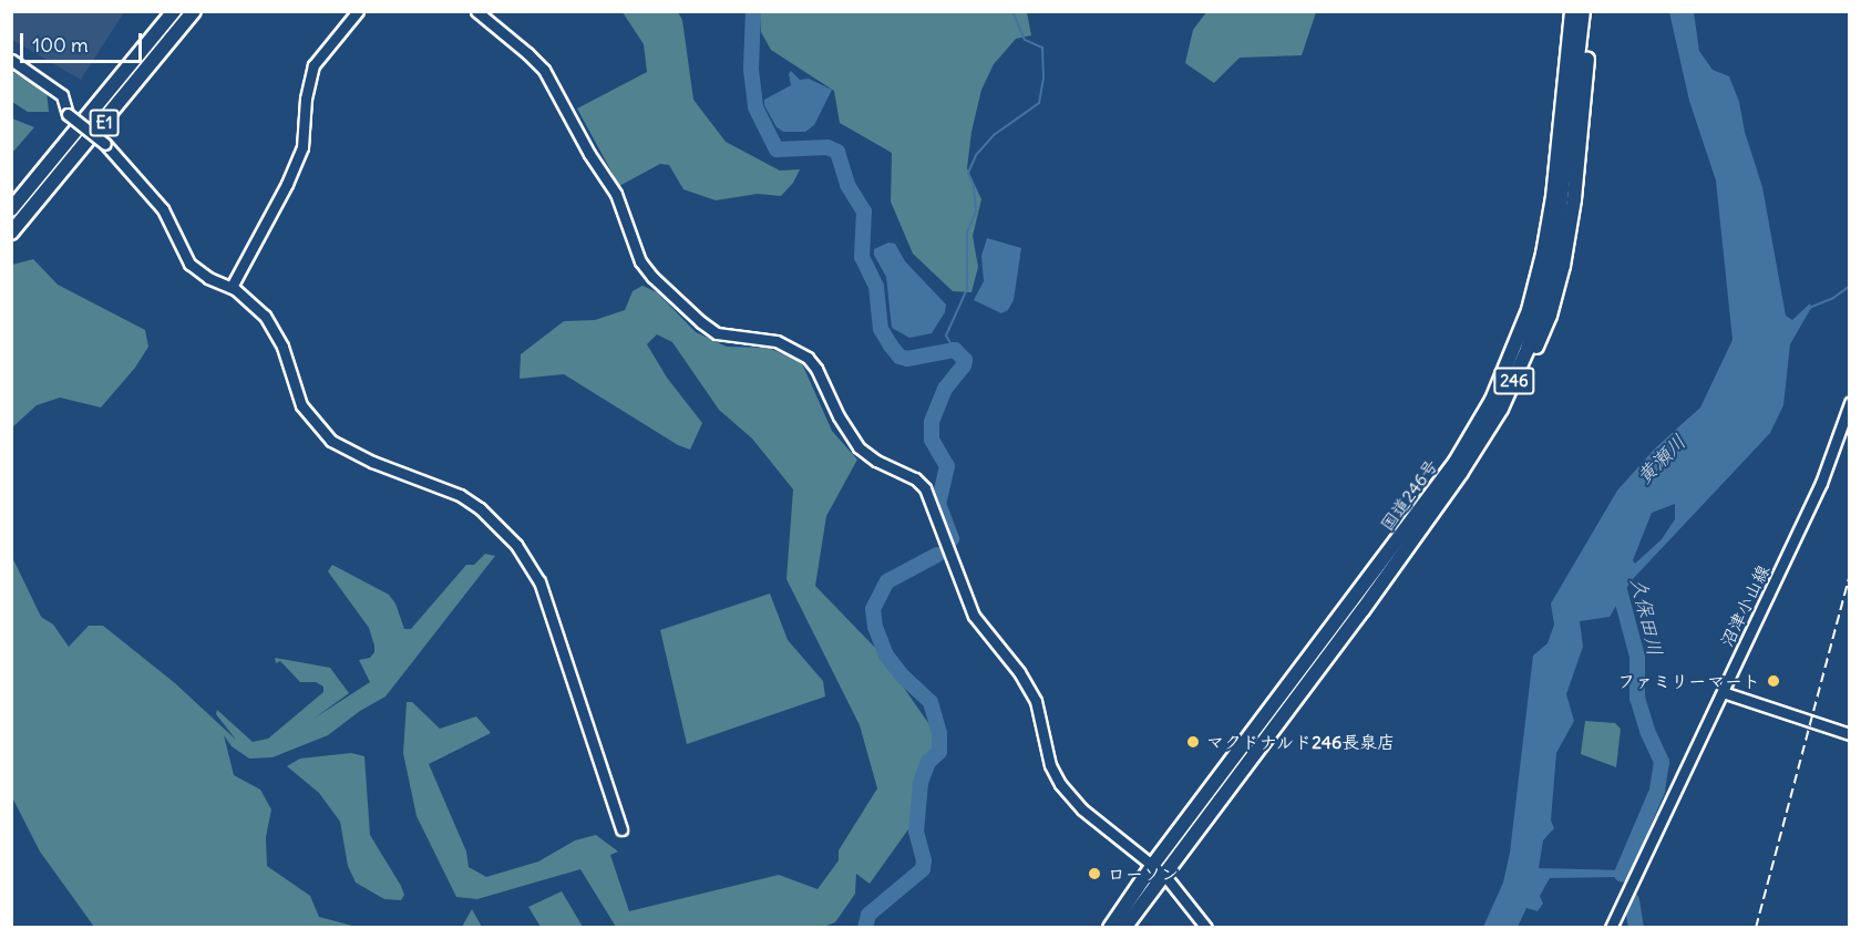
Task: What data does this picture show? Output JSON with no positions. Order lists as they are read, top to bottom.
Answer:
{
  "streets": {
    "highway": ["E1", "246", "国道246号"],
    "street": ["沼津小山線"]
  },
  "water": ["黄瀬川", "久保田川"],
  "places": ["ファミリーマート", "マクドナルド246長泉店", "ローソン"],
  "scale_bar": "100 m"
}
